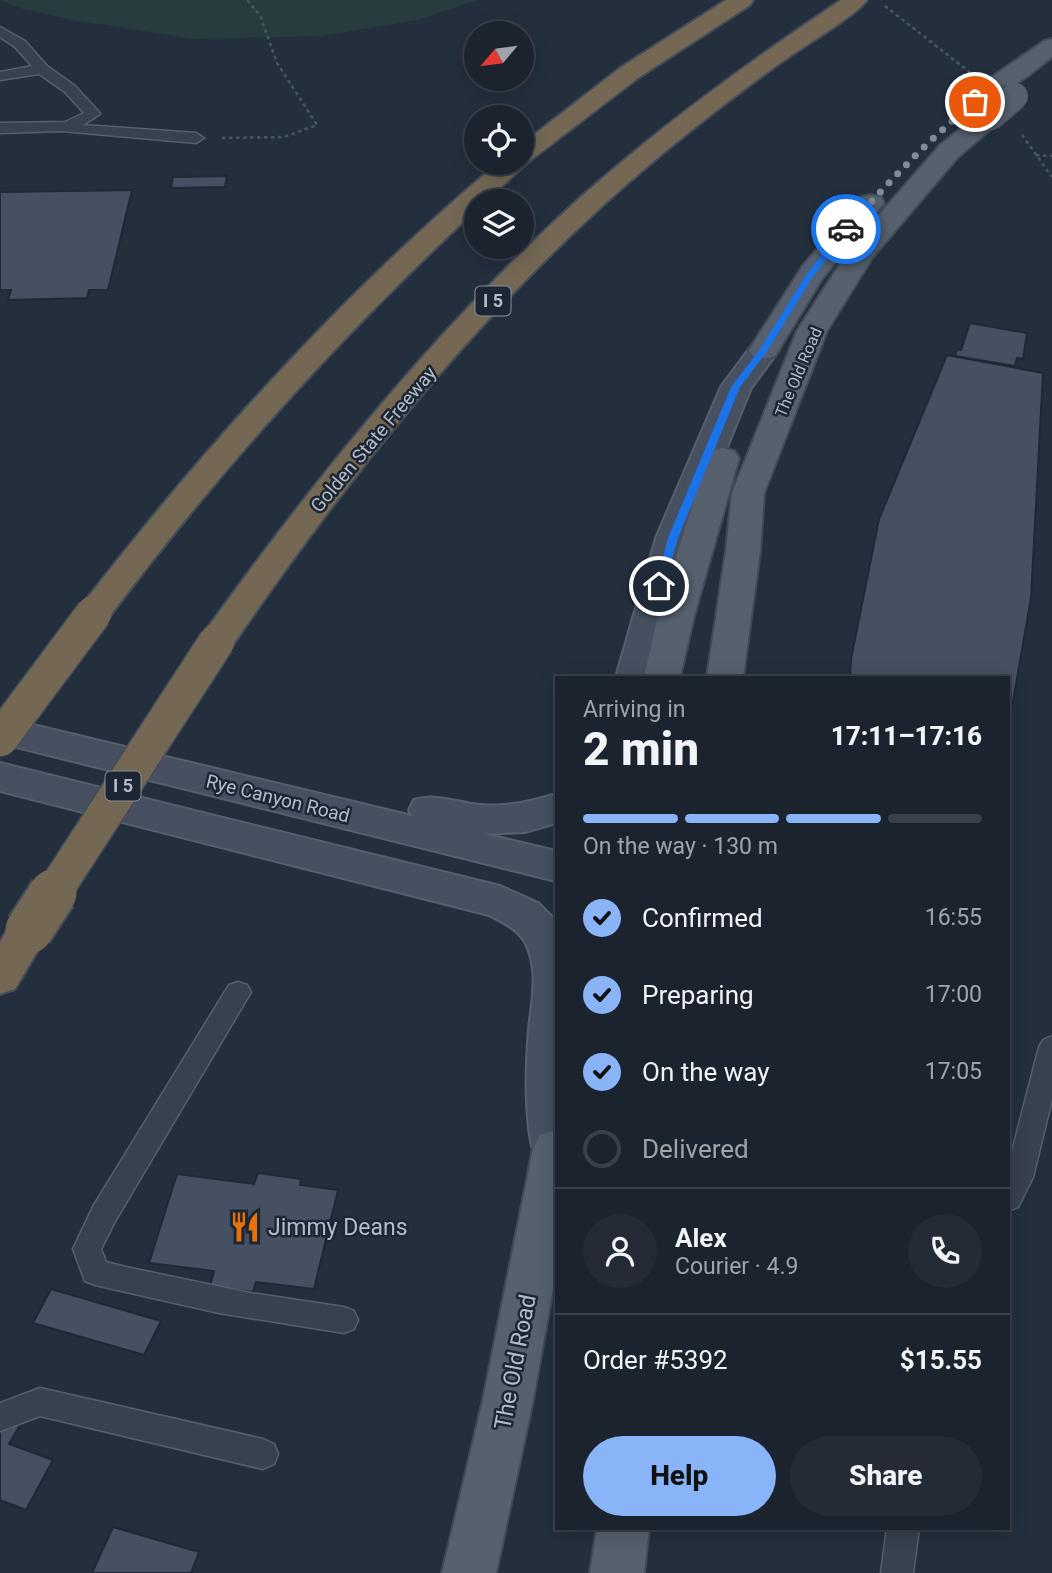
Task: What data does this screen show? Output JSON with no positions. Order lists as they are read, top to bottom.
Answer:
{
  "streets": {
    "highway": ["I 5", "Golden State Freeway"],
    "main road": ["The Old Road", "Rye Canyon Road"]
  },
  "places": {
    "restaurant": ["Jimmy Deans"]
  },
  "north": "bottom left",
  "page": {
    "heading": ["2 min", "Arriving in", "17:11–17:16"],
    "panel": [
      "Alex",
      "Courier · 4.9",
      "Order #5392",
      "$15.55"
    ],
    "bar": "On the way · 130 m",
    "list": [
      ["Confirmed", "16:55"],
      ["Preparing", "17:00"],
      ["On the way", "17:05"],
      "Delivered"
    ],
    "buttons": ["Help", "Share"]
  }
}
